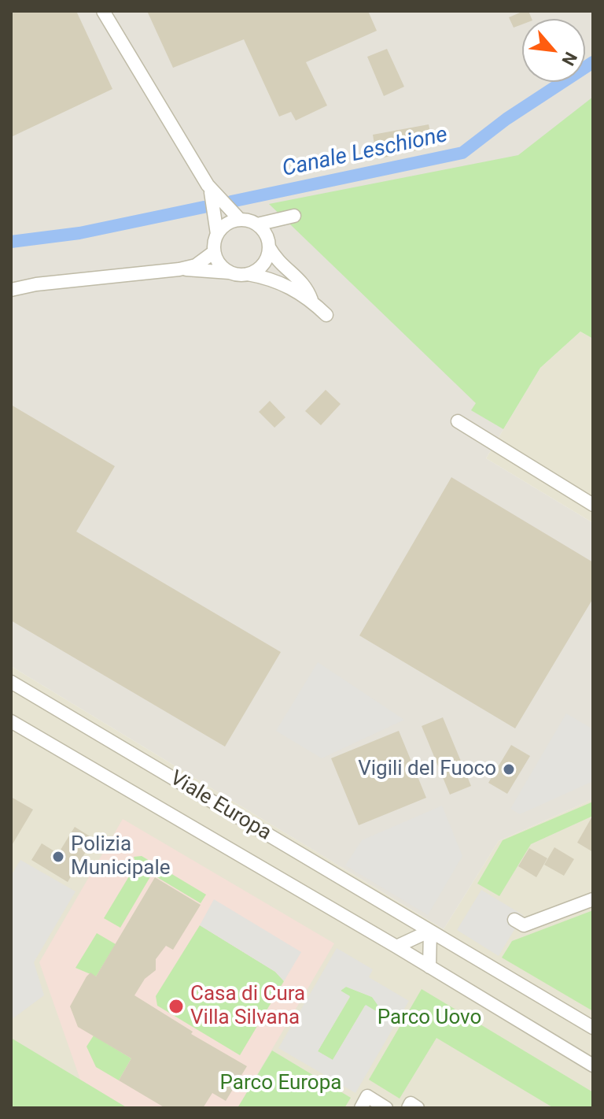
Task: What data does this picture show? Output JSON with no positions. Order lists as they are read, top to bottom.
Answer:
{
  "streets": {
    "street": ["Viale Europa"]
  },
  "water": ["Canale Leschione"],
  "parks": ["Parco Uovo", "Parco Europa"],
  "places": ["Vigili del Fuoco", "Polizia Municipale", "Casa di Cura Villa Silvana"],
  "north": "bottom right"
}
